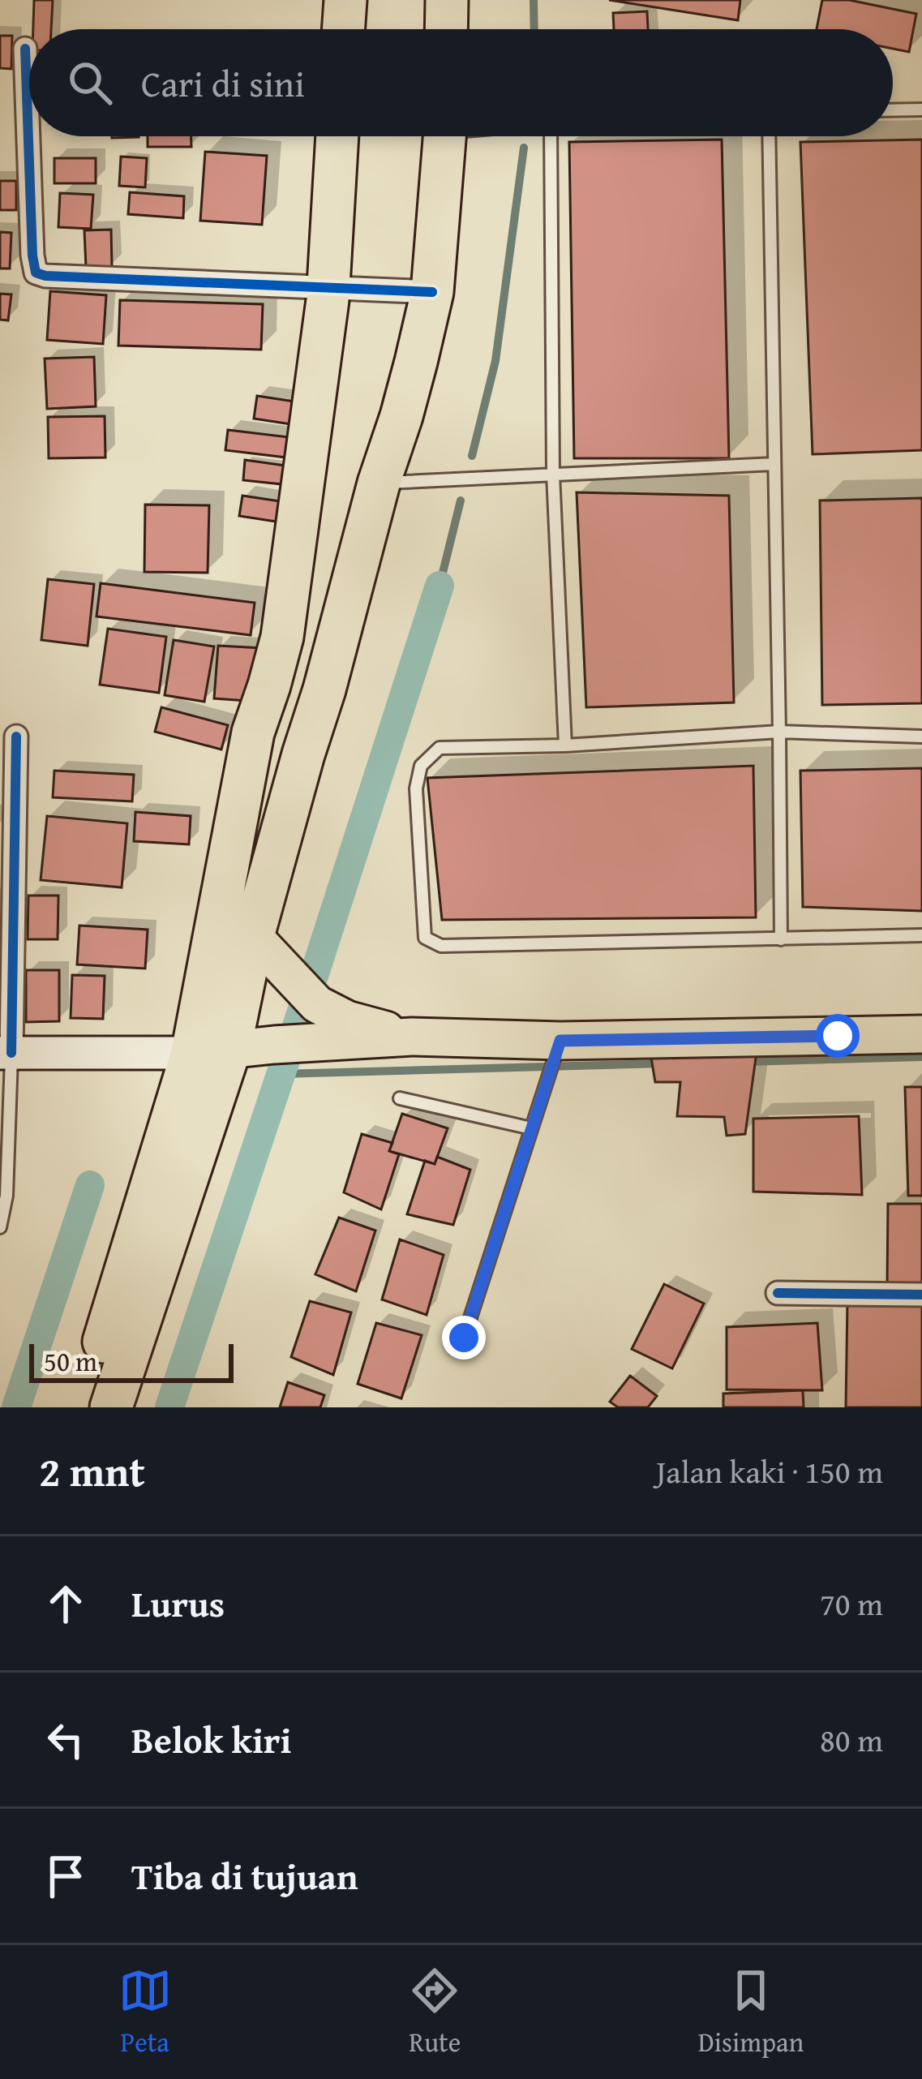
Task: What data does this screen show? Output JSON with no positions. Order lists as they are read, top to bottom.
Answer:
{
  "scale_bar": "50 m",
  "page": {
    "search": "Cari di sini",
    "scale": "50 m",
    "heading": ["2 mnt", "Jalan kaki · 150 m"],
    "list": [
      ["Lurus", "70 m"],
      ["Belok kiri", "80 m"],
      "Tiba di tujuan"
    ],
    "nav": ["Peta", "Rute", "Disimpan"]
  }
}
